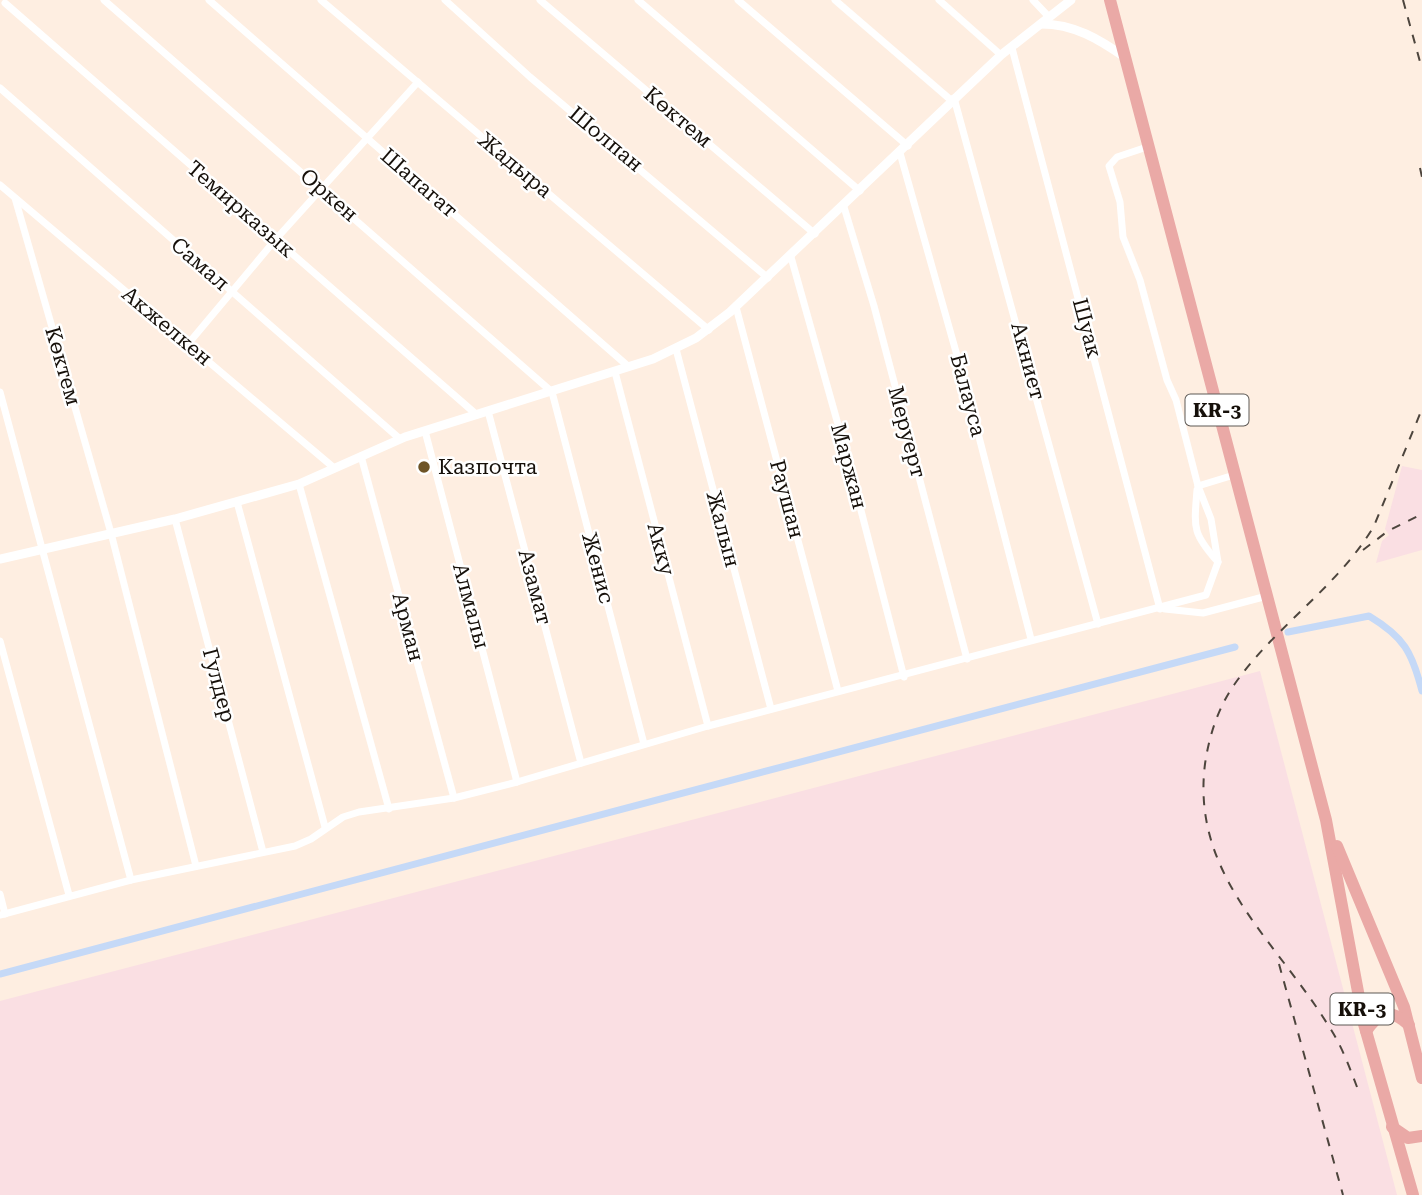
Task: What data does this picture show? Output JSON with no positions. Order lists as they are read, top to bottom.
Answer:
{
  "streets": {
    "main road": ["KR-3"],
    "street": [
      "Көктем",
      "Шолпан",
      "Жадыра",
      "Шапагат",
      "Оркен",
      "Темирказык",
      "Самал",
      "Акжелкен",
      "Шуак",
      "Акниет",
      "Балауса",
      "Меруерт",
      "Маржан",
      "Раушан",
      "Жалын",
      "Акку",
      "Женис",
      "Азамат",
      "Алмалы",
      "Арман",
      "Гулдер"
    ]
  },
  "crossings": [
    ["Көктем", "Акжелкен"],
    ["Оркен", "Женис"]
  ],
  "places": ["Казпочта"]
}
